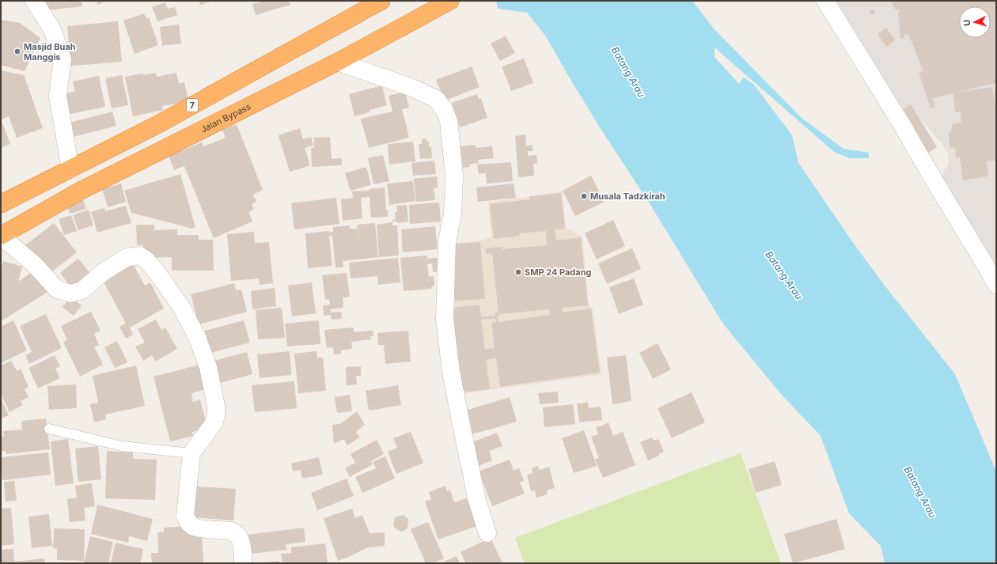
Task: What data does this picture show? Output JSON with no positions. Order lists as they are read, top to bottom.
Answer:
{
  "streets": {
    "highway": ["7", "Jalan Bypass"]
  },
  "water": ["Batang Arau"],
  "places": ["Masjid Buah Manggis", "Musala Tadzkirah", "SMP 24 Padang"],
  "north": "left"
}
